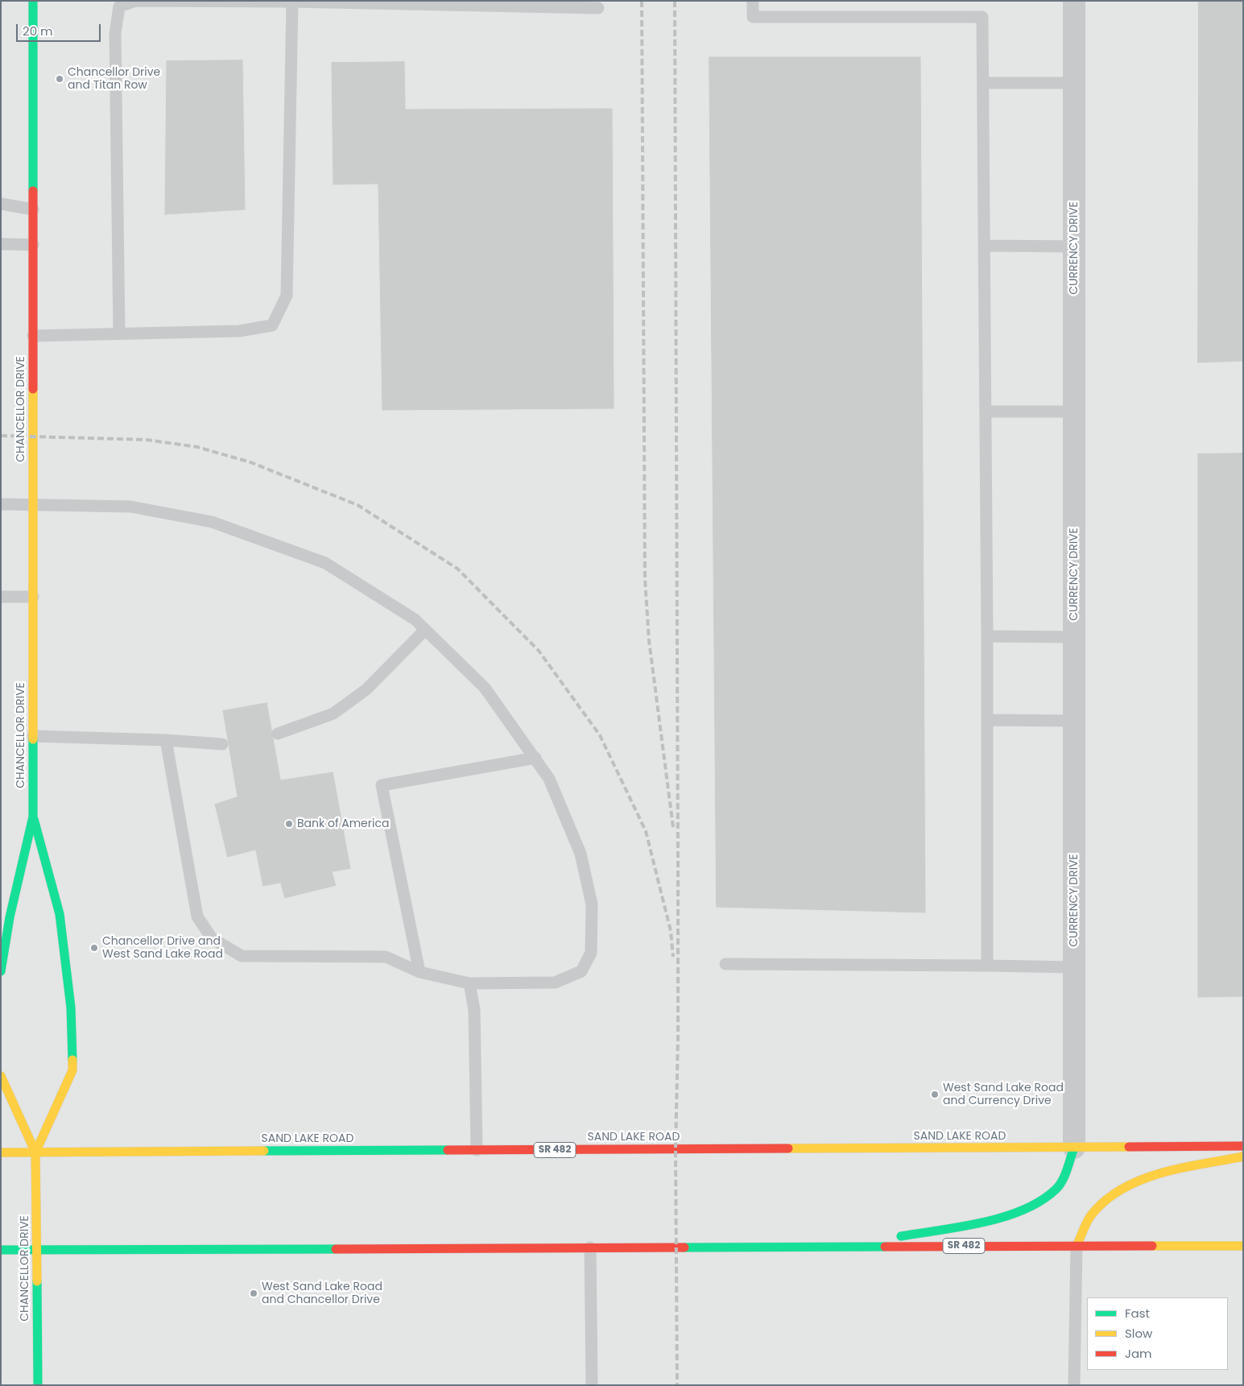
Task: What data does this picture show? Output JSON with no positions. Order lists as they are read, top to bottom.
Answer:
{
  "streets": {
    "main road": ["CHANCELLOR DRIVE", "SAND LAKE ROAD", "SR 482"],
    "street": ["CURRENCY DRIVE"]
  },
  "crossings": [
    ["CURRENCY DRIVE", "SAND LAKE ROAD"],
    ["CHANCELLOR DRIVE", "SAND LAKE ROAD"],
    ["CHANCELLOR DRIVE", "SR 482"]
  ],
  "places": [
    "Chancellor Drive and Titan Row",
    "Bank of America",
    "Chancellor Drive and West Sand Lake Road",
    "West Sand Lake Road and Currency Drive",
    "West Sand Lake Road and Chancellor Drive"
  ],
  "legend": ["Fast", "Slow", "Jam"],
  "scale_bar": "20 m"
}
